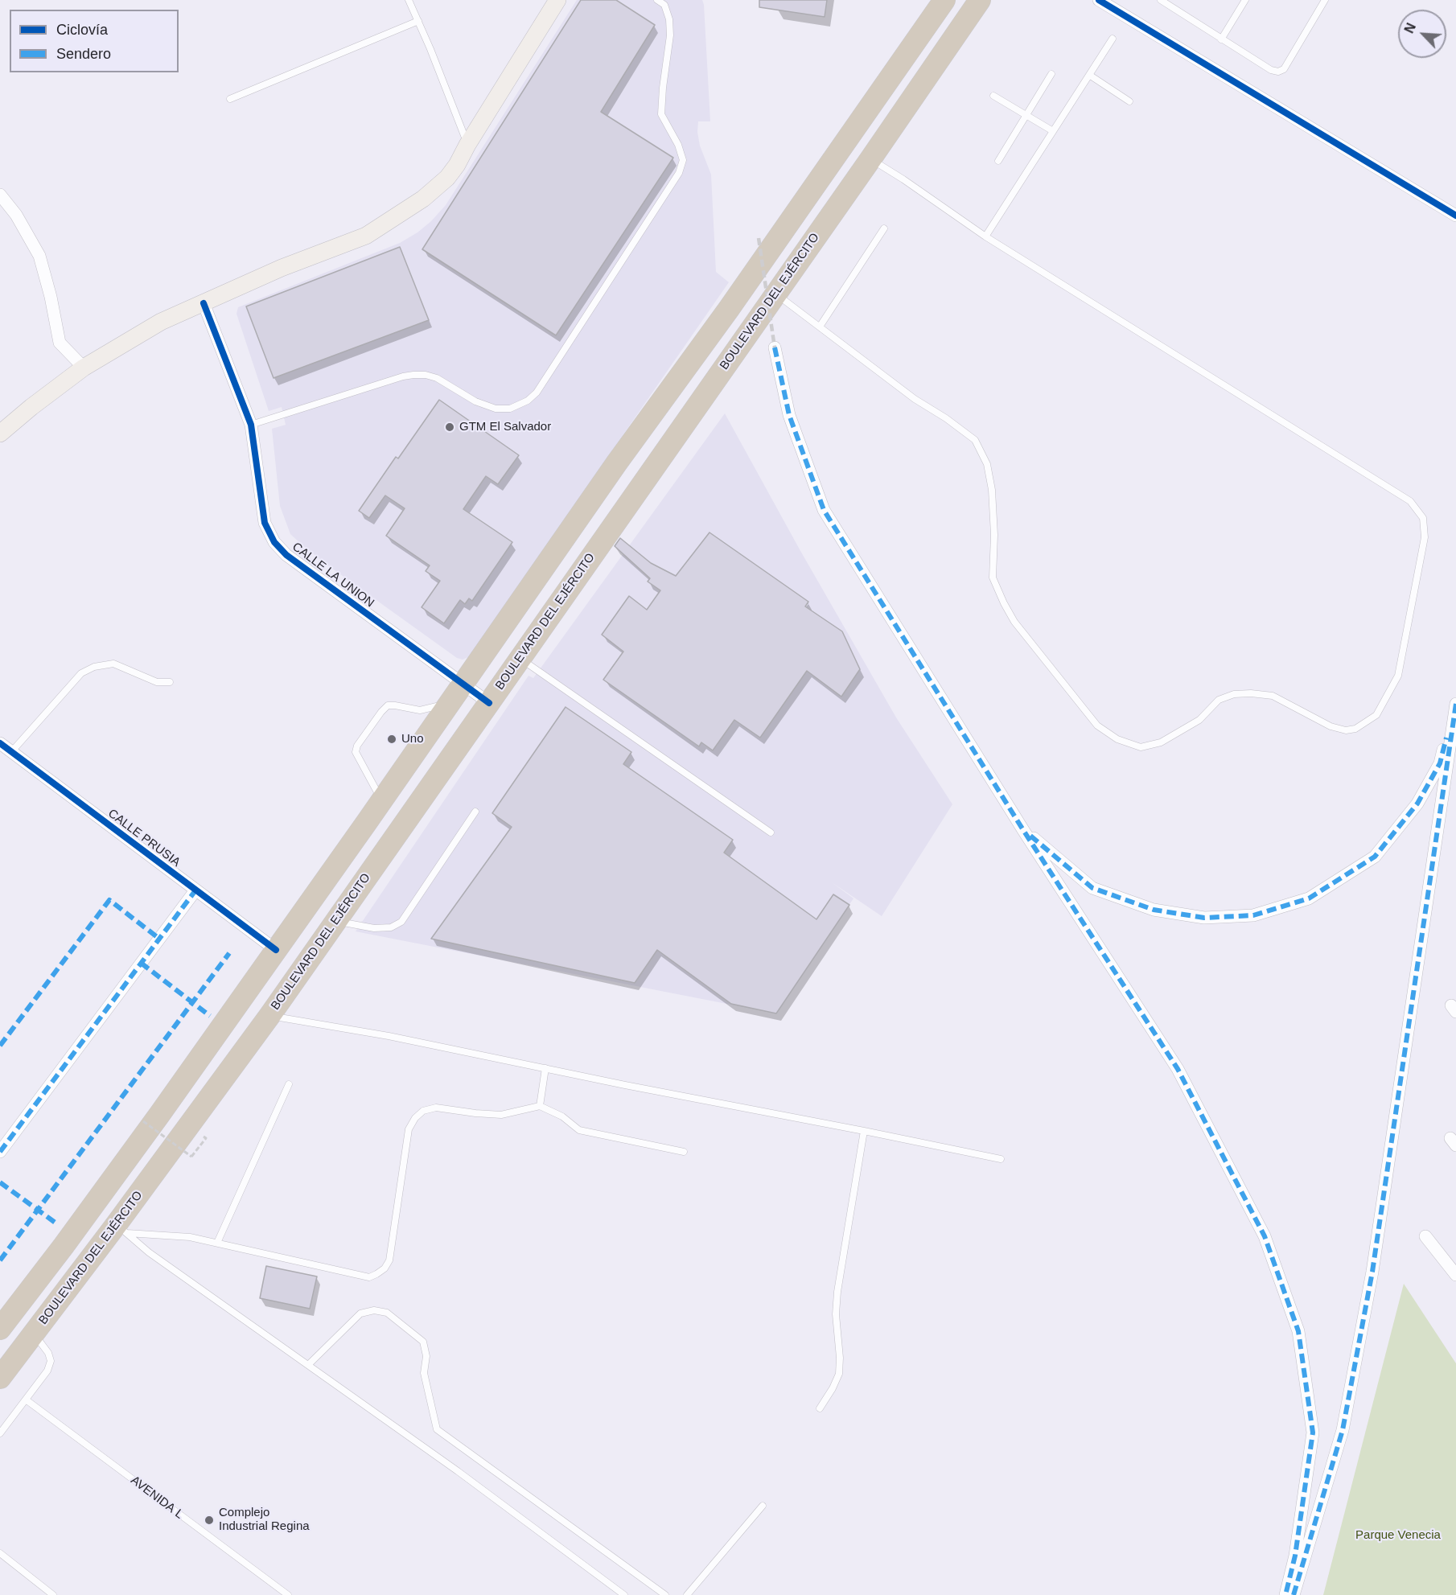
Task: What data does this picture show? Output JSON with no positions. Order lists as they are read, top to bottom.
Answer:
{
  "streets": {
    "highway": ["BOULEVARD DEL EJÉRCITO"],
    "street": ["CALLE LA UNION", "CALLE PRUSIA"],
    "lane": ["AVENIDA L"]
  },
  "crossings": [
    ["BOULEVARD DEL EJÉRCITO", "CALLE LA UNION"]
  ],
  "parks": ["Parque Venecia"],
  "places": ["GTM El Salvador", "Uno", "Complejo Industrial Regina"],
  "legend": ["Ciclovía", "Sendero"],
  "north": "top left"
}
